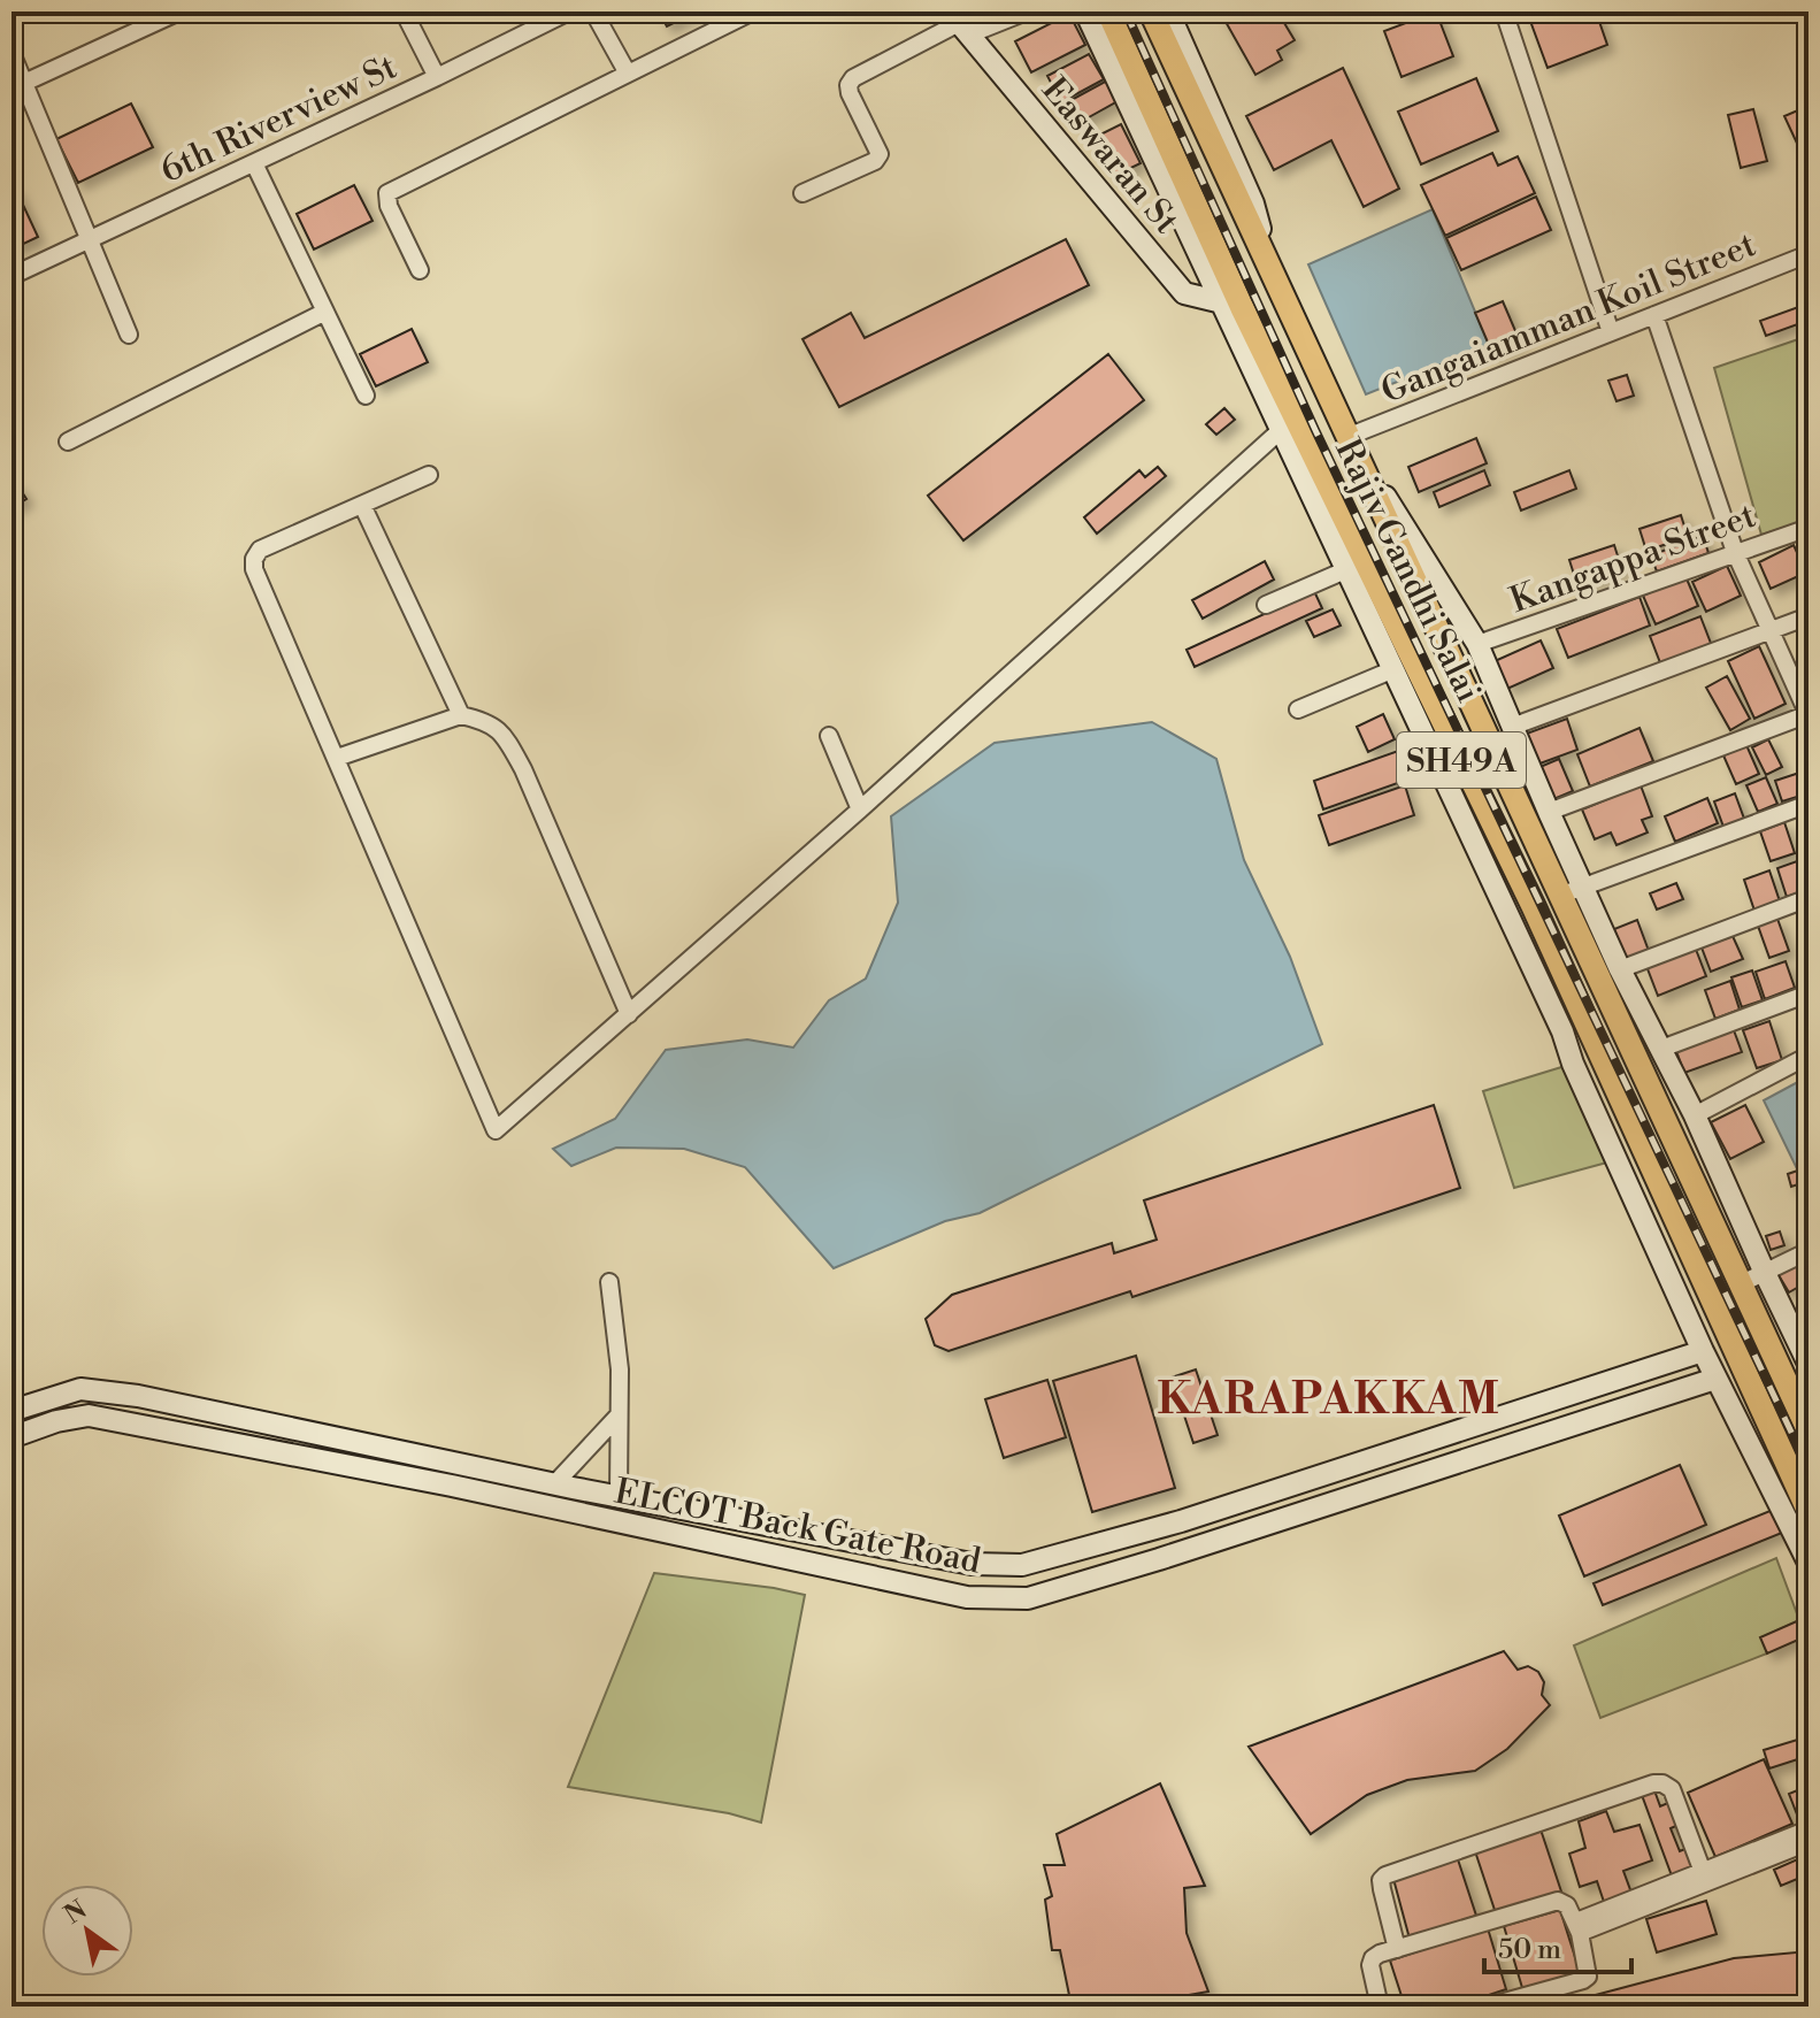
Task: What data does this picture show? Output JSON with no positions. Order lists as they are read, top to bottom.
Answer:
{
  "streets": {
    "main road": ["Rajiv Gandhi Salai", "SH49A"],
    "street": [
      "6th Riverview St",
      "Easwaran St",
      "Gangaiamman Koil Street",
      "Kangappa Street",
      "ELCOT Back Gate Road"
    ]
  },
  "crossings": [
    ["Easwaran St", "Rajiv Gandhi Salai"],
    ["Gangaiamman Koil Street", "Rajiv Gandhi Salai"]
  ],
  "districts": ["KARAPAKKAM"],
  "scale_bar": "50 m",
  "north": "top left"
}
